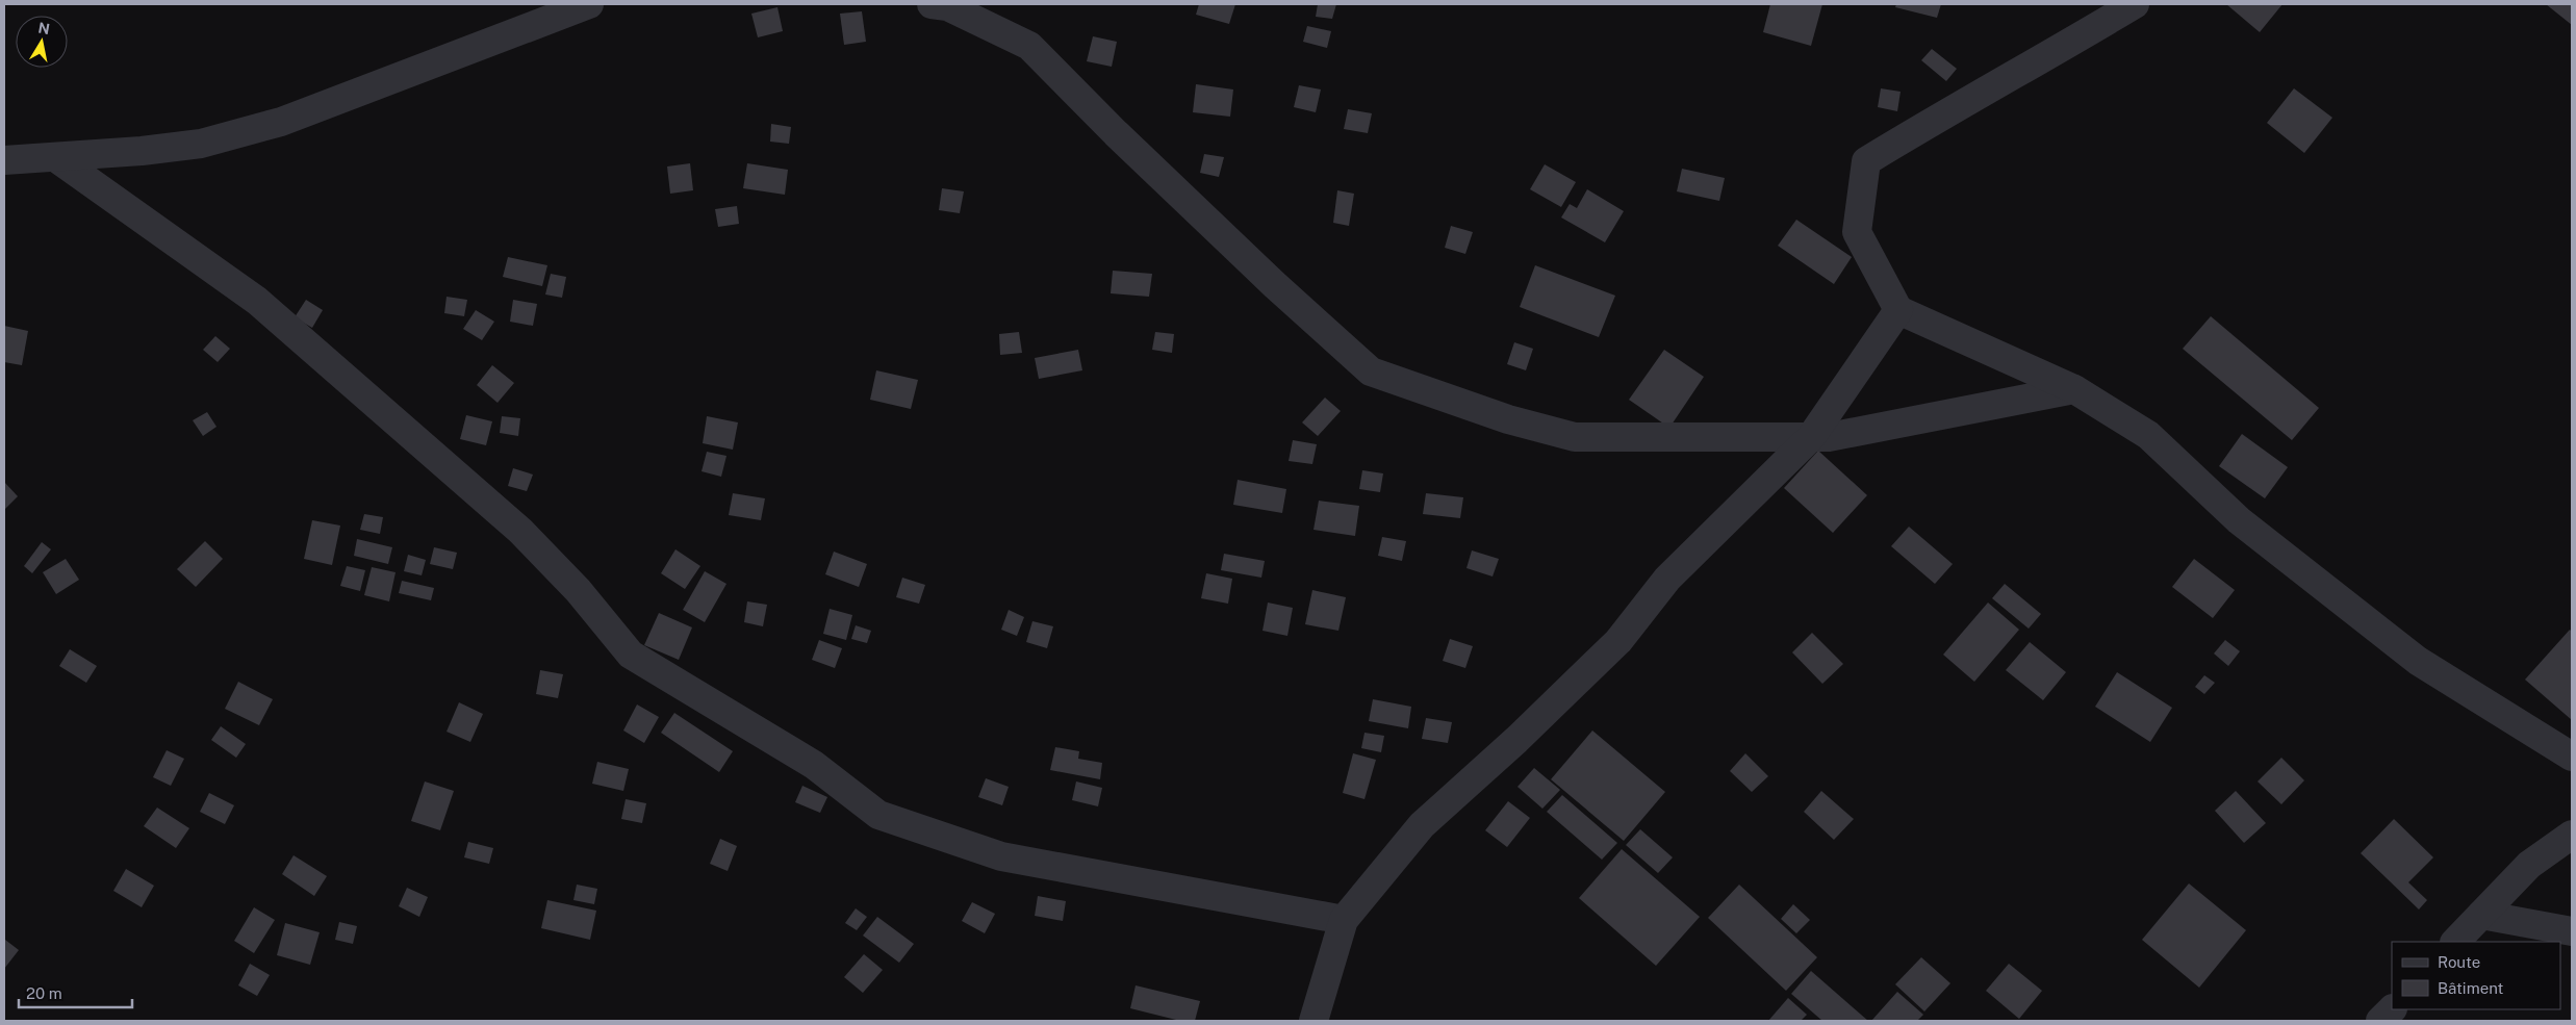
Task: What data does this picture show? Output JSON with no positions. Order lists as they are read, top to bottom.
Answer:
{
  "legend": ["Route", "Bâtiment"],
  "scale_bar": "20 m",
  "north": "top"
}
